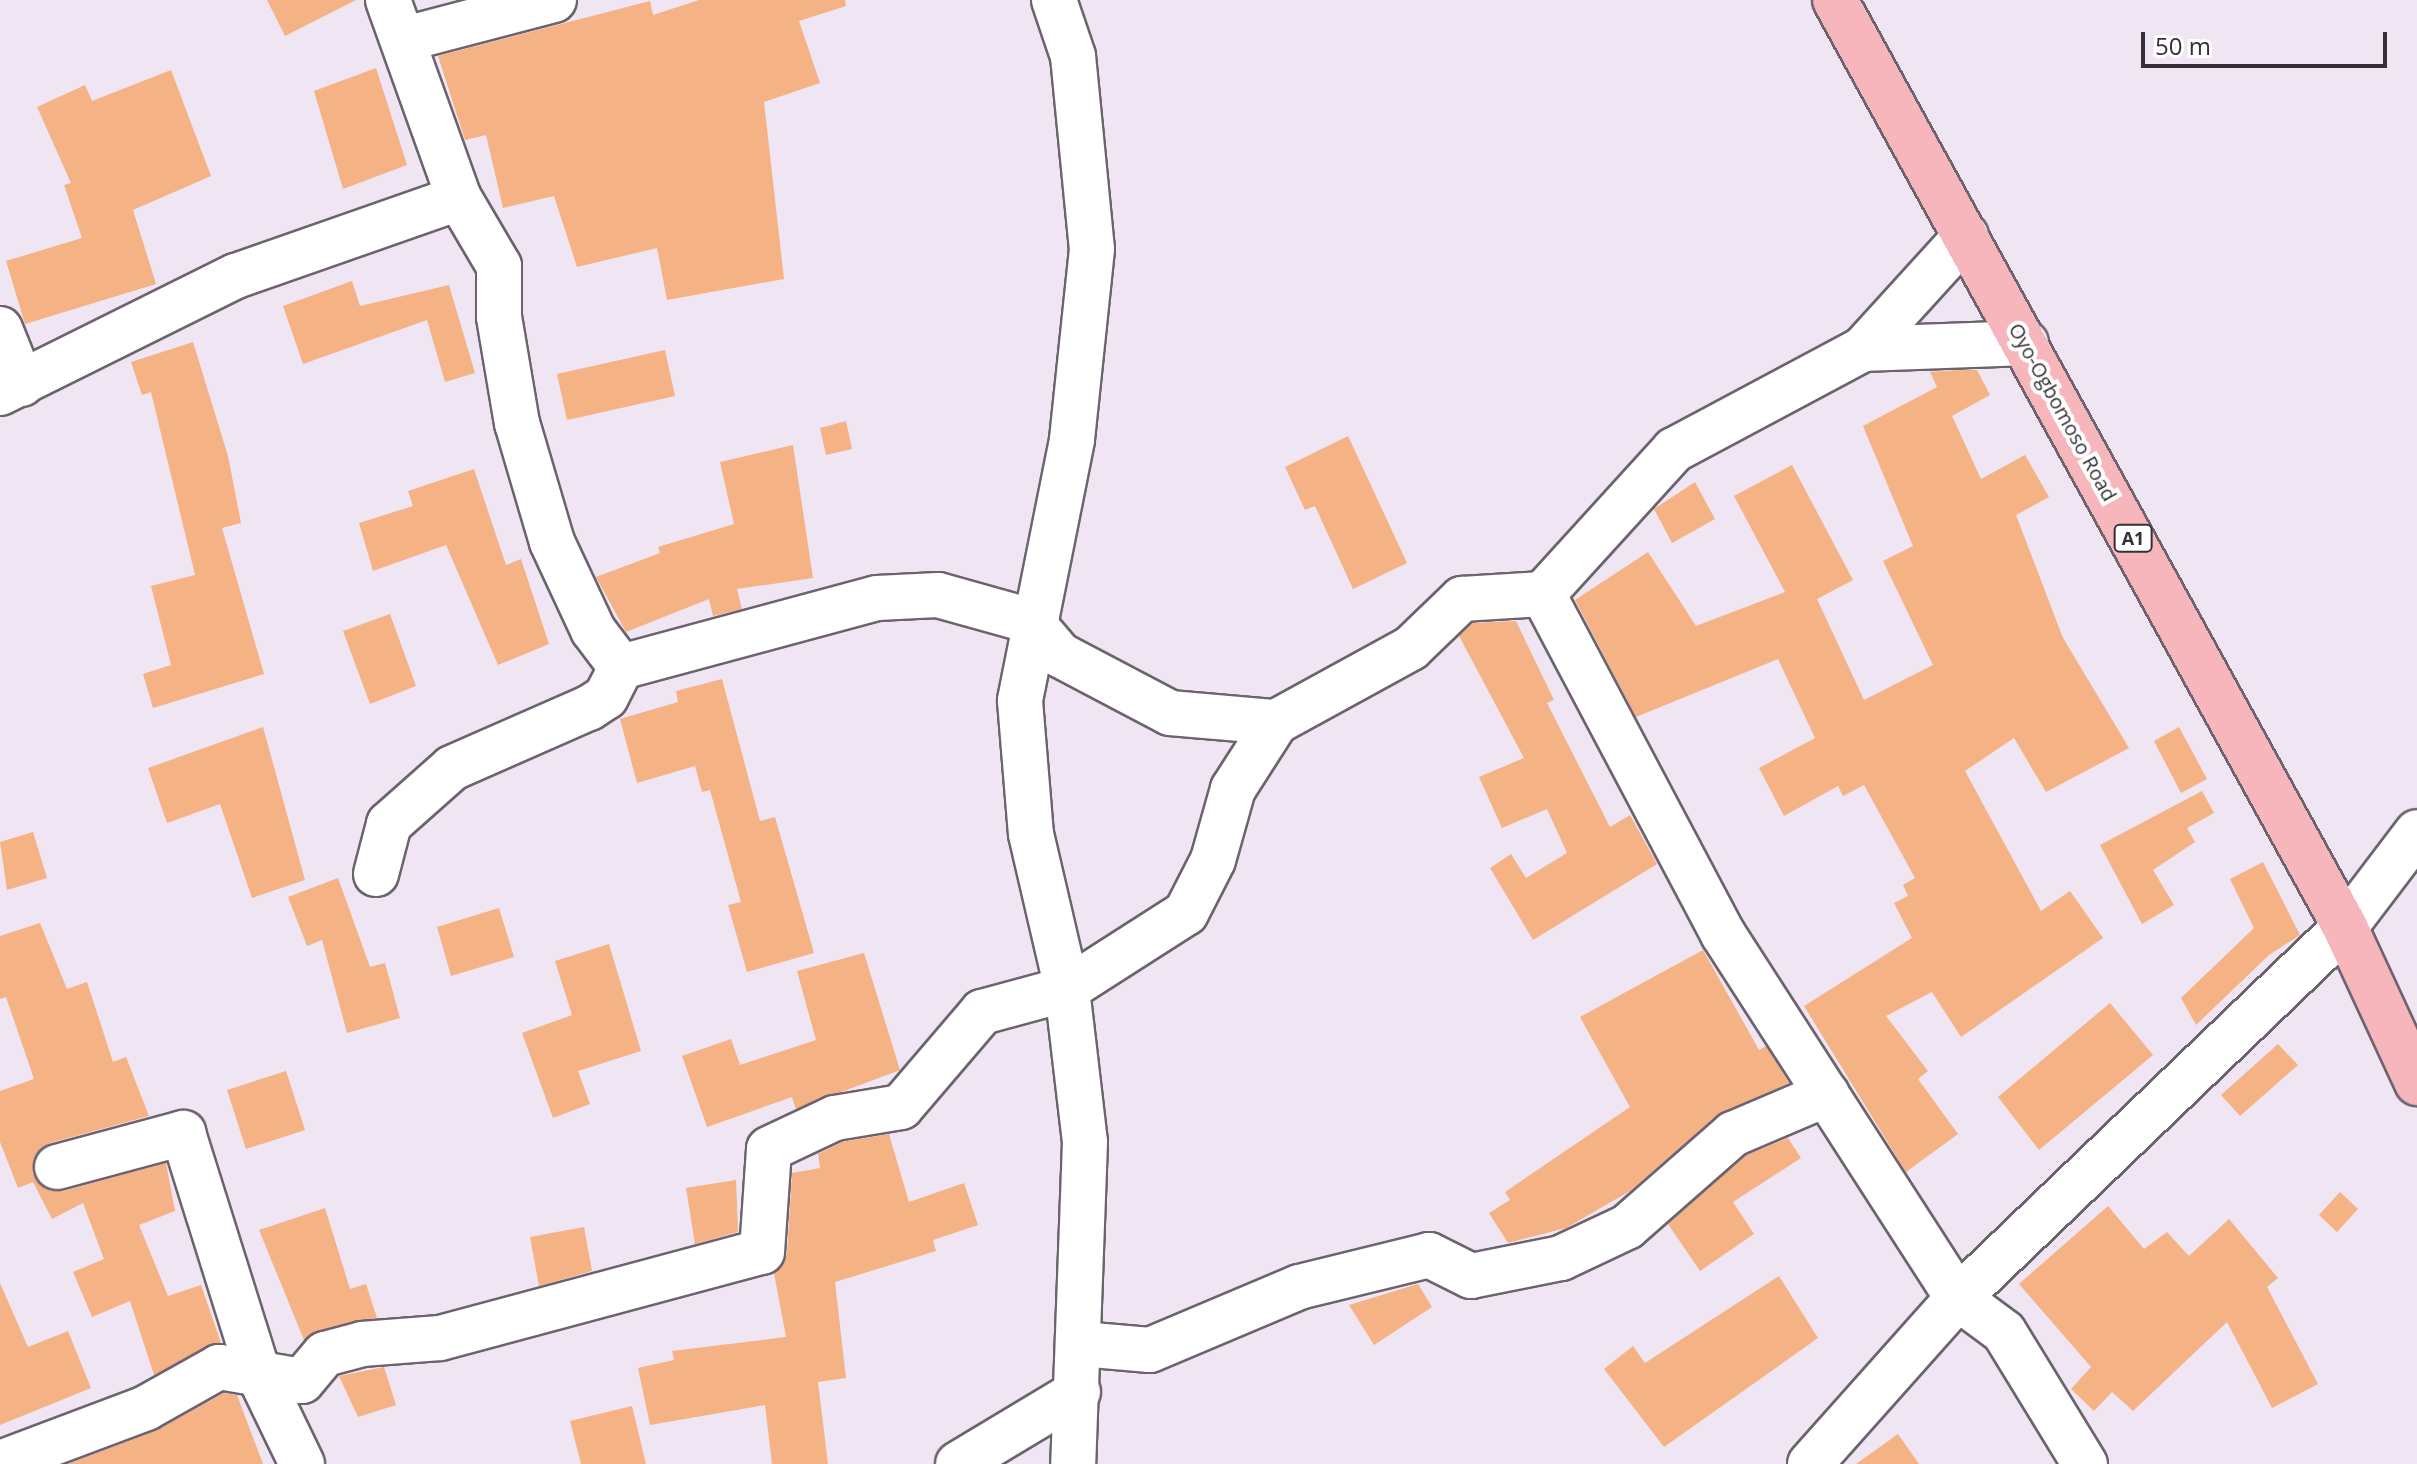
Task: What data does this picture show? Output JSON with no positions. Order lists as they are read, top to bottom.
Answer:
{
  "streets": {
    "highway": ["Oyo-Ogbomoso Road", "A1"]
  },
  "scale_bar": "50 m"
}
